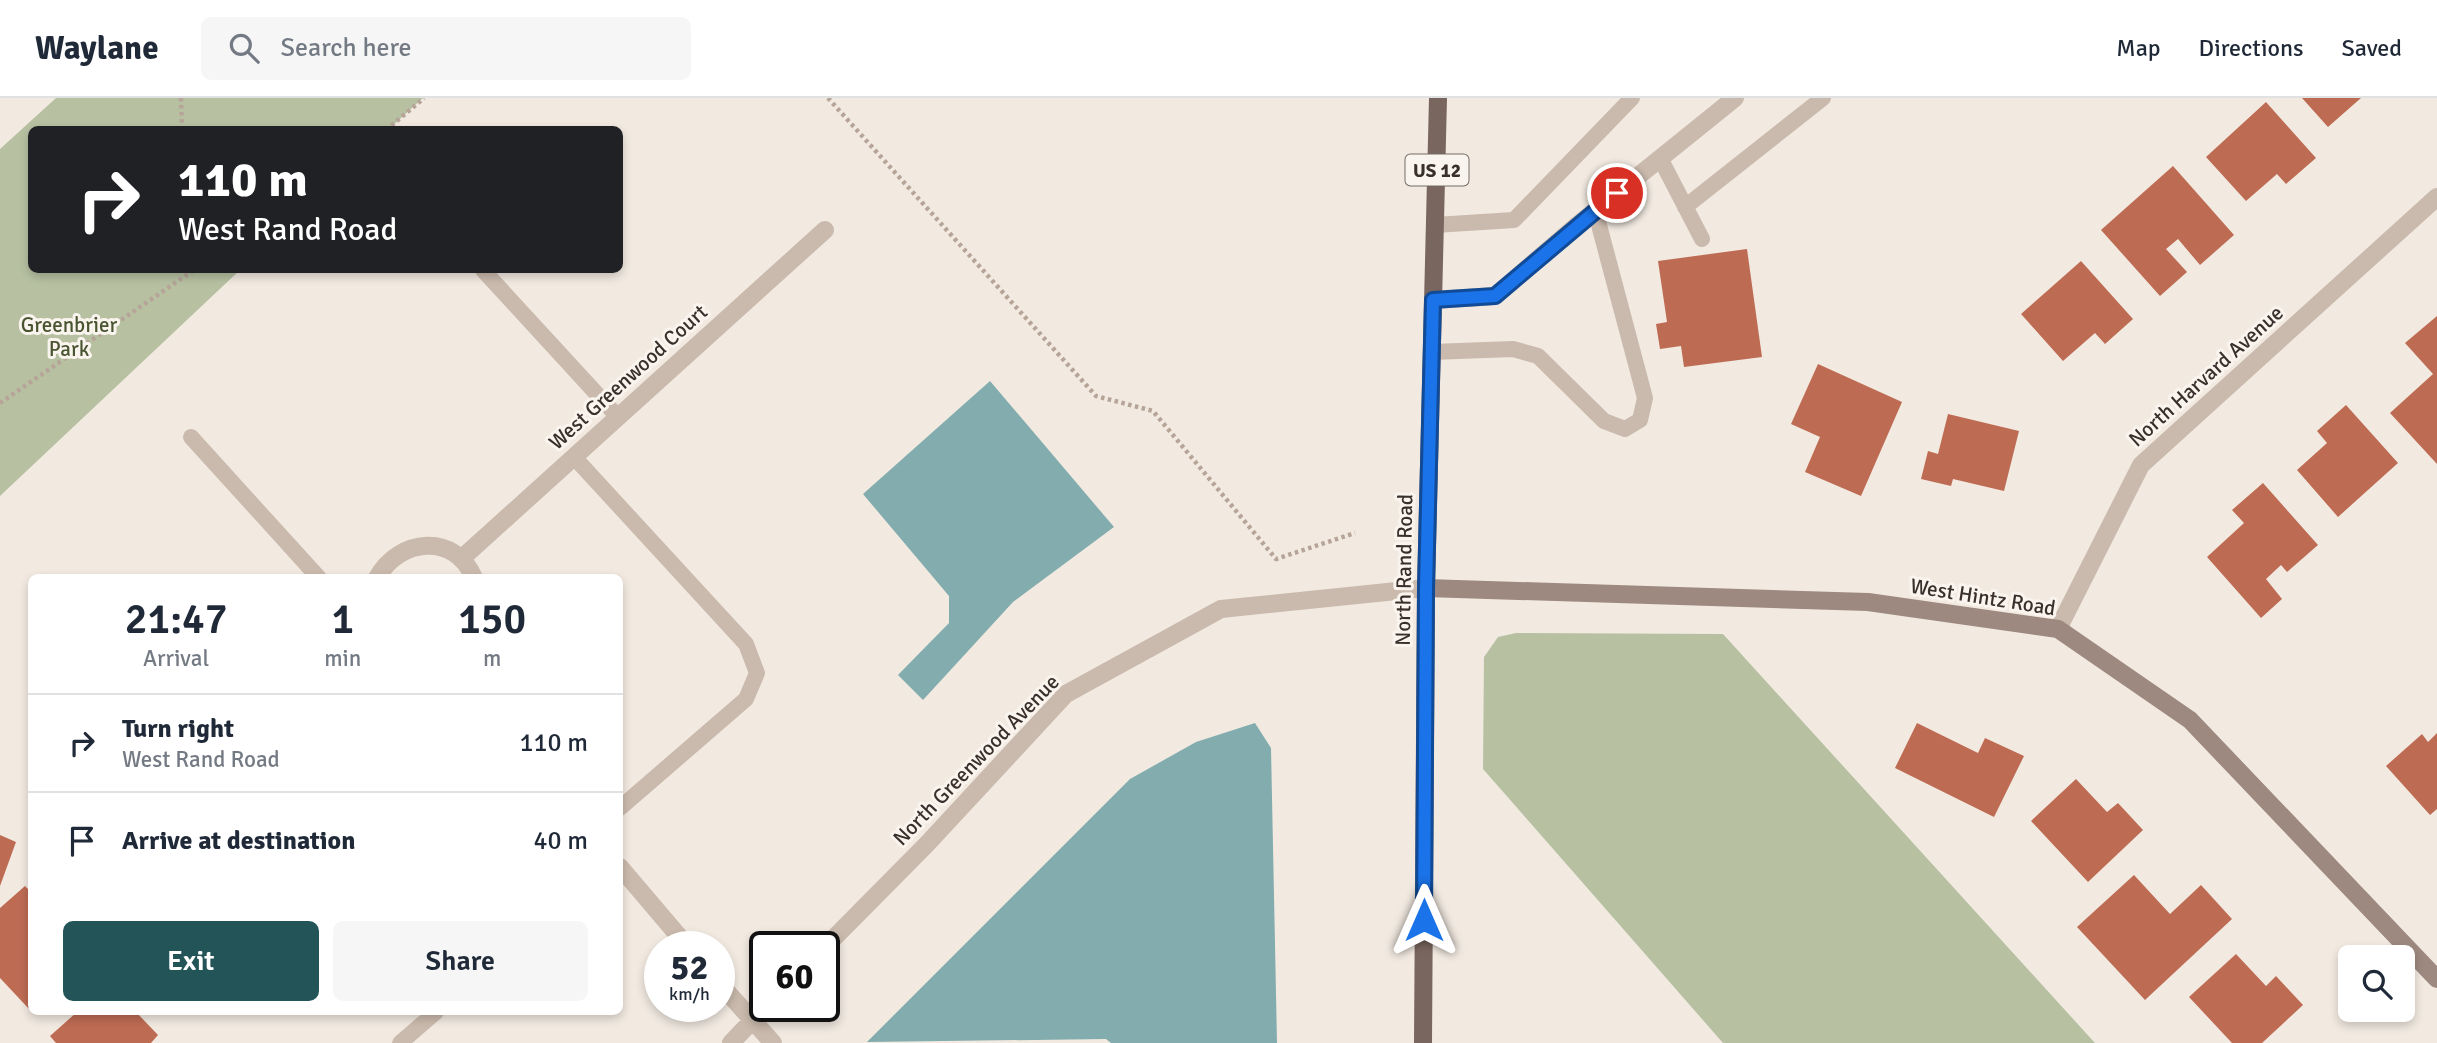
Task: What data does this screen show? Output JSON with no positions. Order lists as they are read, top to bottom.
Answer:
{
  "streets": {
    "main road": ["US 12", "North Rand Road"],
    "street": [
      "North Harvard Avenue",
      "West Greenwood Court",
      "West Hintz Road",
      "North Greenwood Avenue"
    ]
  },
  "crossings": [
    ["North Harvard Avenue", "West Hintz Road"],
    ["North Rand Road", "West Hintz Road"],
    ["North Rand Road", "North Greenwood Avenue"],
    ["West Hintz Road", "North Greenwood Avenue"]
  ],
  "parks": ["Greenbrier Park"],
  "page": {
    "header": "Waylane",
    "search": "Search here",
    "nav": ["Map", "Directions", "Saved"],
    "turn": ["110 m", "West Rand Road"],
    "eta": [
      "21:47",
      "Arrival",
      "1",
      "min",
      "150",
      "m"
    ],
    "list": [
      {
        "name": "Turn right",
        "note": "West Rand Road",
        "value": "110 m"
      },
      {
        "name": "Arrive at destination",
        "value": "40 m"
      }
    ],
    "buttons": ["Exit", "Share"],
    "speed": "52 km/h",
    "limit": "60"
  }
}
